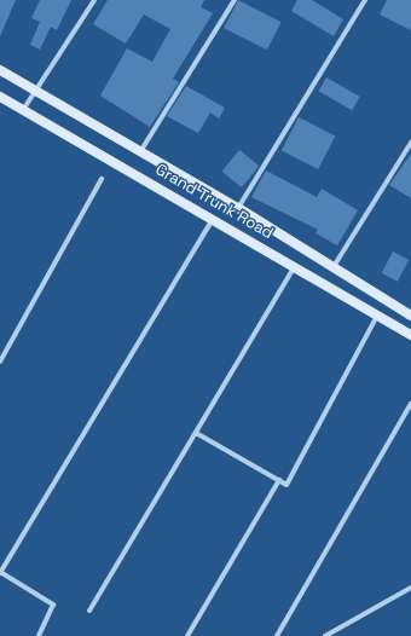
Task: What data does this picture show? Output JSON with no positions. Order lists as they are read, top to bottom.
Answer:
{
  "streets": {
    "main road": ["Grand Trunk Road"]
  }
}
